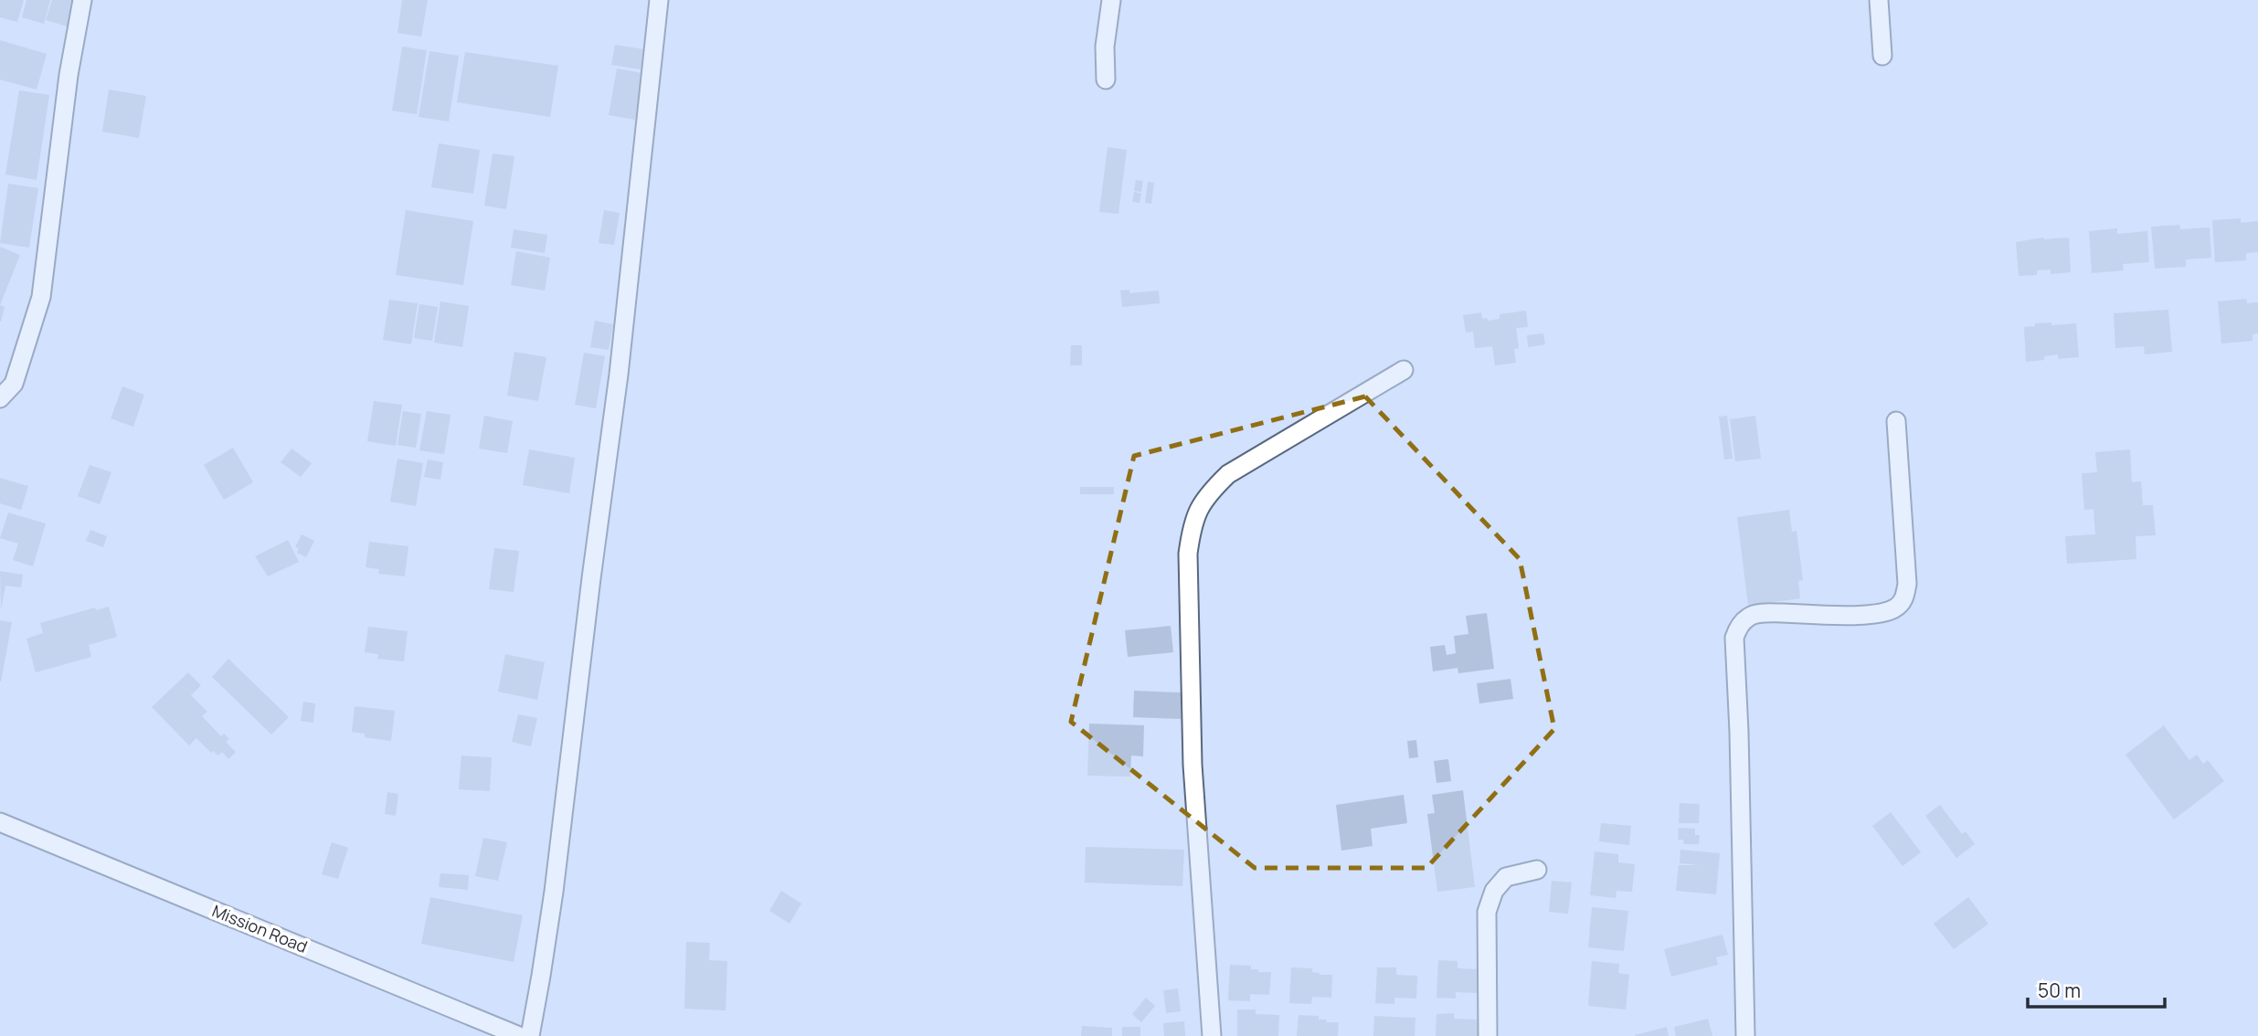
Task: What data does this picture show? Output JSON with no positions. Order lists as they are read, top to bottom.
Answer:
{
  "streets": {
    "street": ["Mission Road"]
  },
  "scale_bar": "50 m"
}
